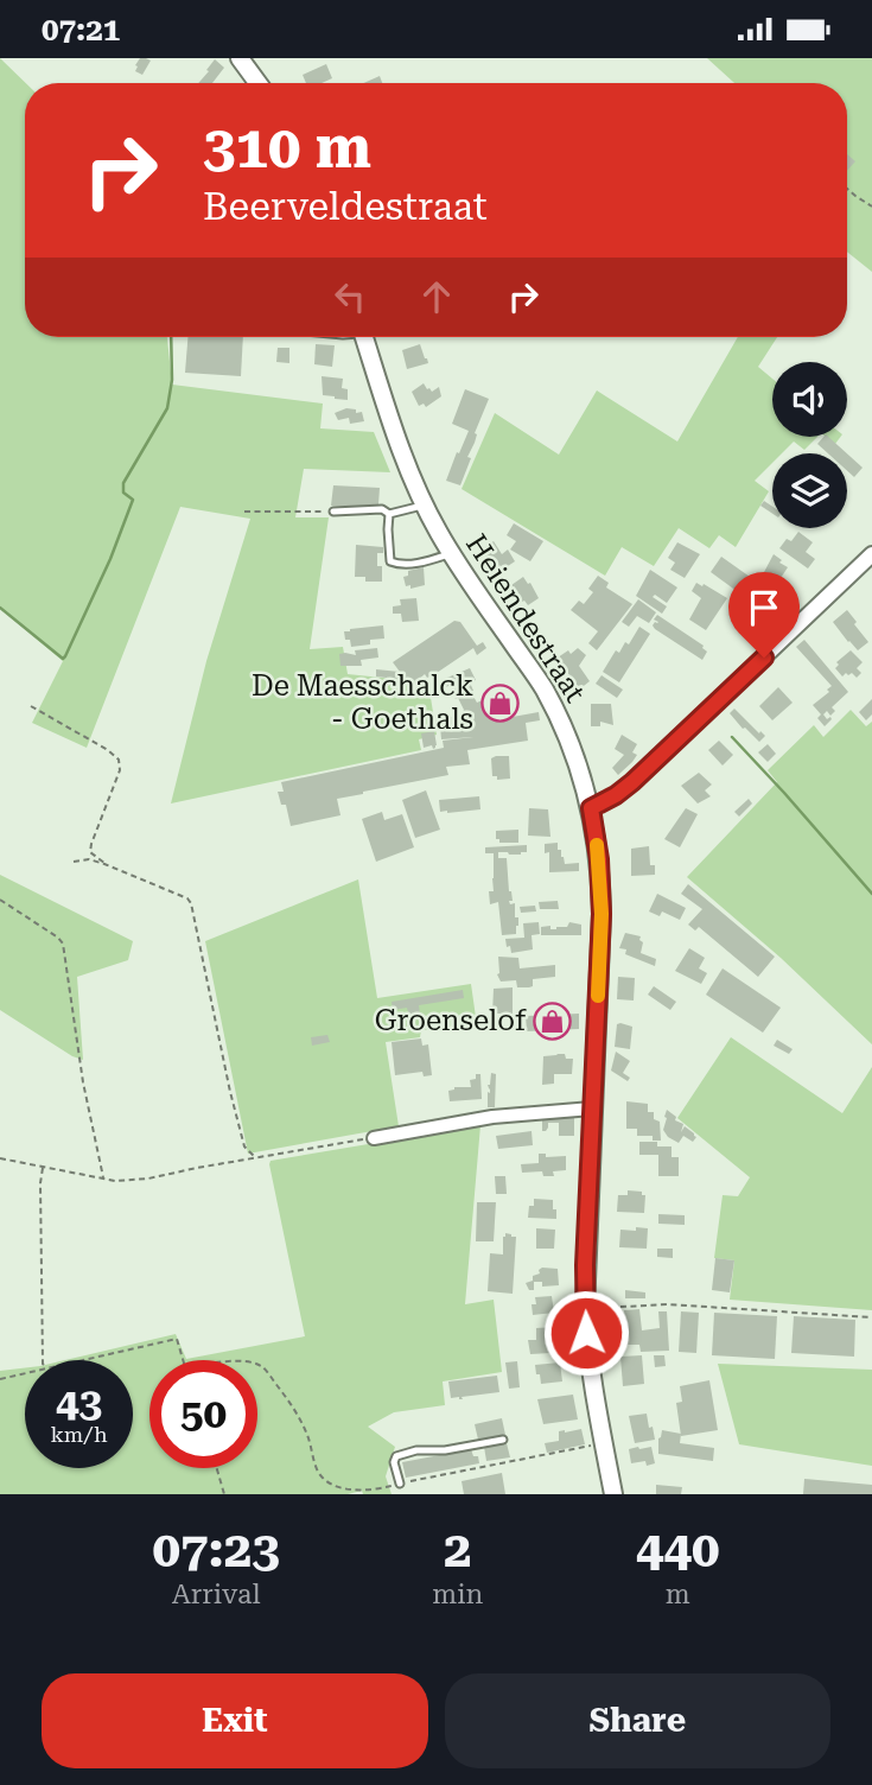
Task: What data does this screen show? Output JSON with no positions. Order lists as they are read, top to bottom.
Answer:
{
  "streets": {
    "main road": ["Heiendestraat"]
  },
  "places": {
    "shop": ["De Maesschalck - Goethals", "Groenselof"]
  },
  "page": {
    "status": "07:21",
    "turn": ["310 m", "Beerveldestraat"],
    "speed": "43 km/h",
    "limit": "50",
    "eta": [
      "07:23",
      "Arrival",
      "2",
      "min",
      "440",
      "m"
    ],
    "buttons": ["Exit", "Share"]
  }
}
